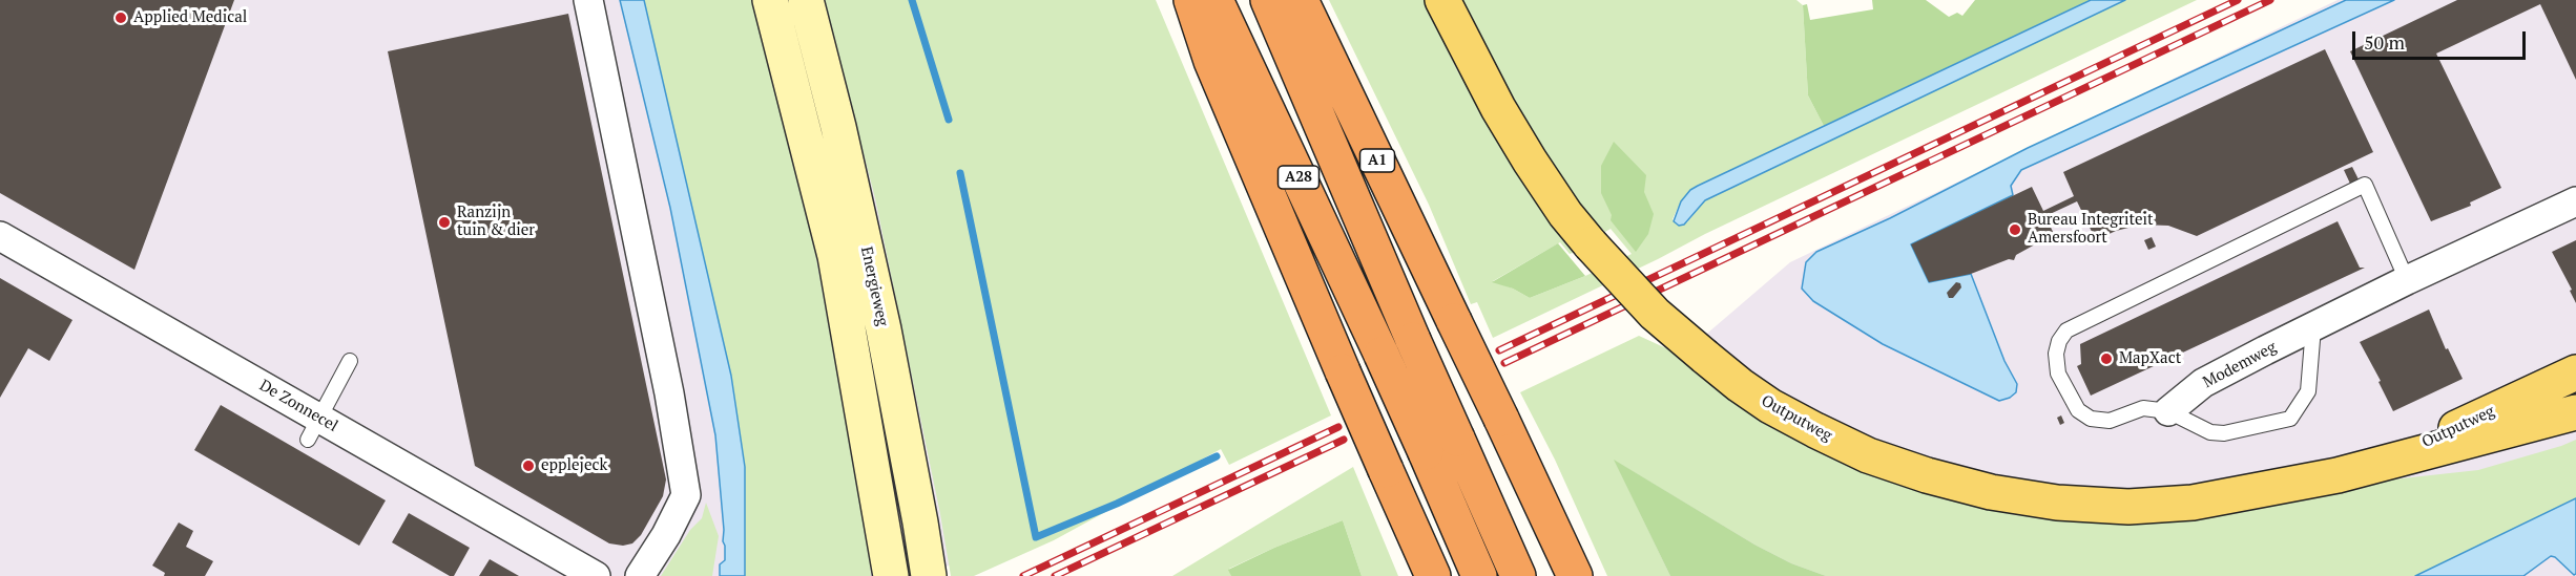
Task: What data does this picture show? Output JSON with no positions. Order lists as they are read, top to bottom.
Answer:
{
  "streets": {
    "highway": ["A1", "A28"],
    "main road": ["Energieweg", "Outputweg"],
    "street": ["Modemweg", "De Zonnecel"]
  },
  "places": [
    "Applied Medical",
    "Ranzijn tuin & dier",
    "Bureau Integriteit Amersfoort",
    "MapXact",
    "epplejeck"
  ],
  "scale_bar": "50 m"
}
